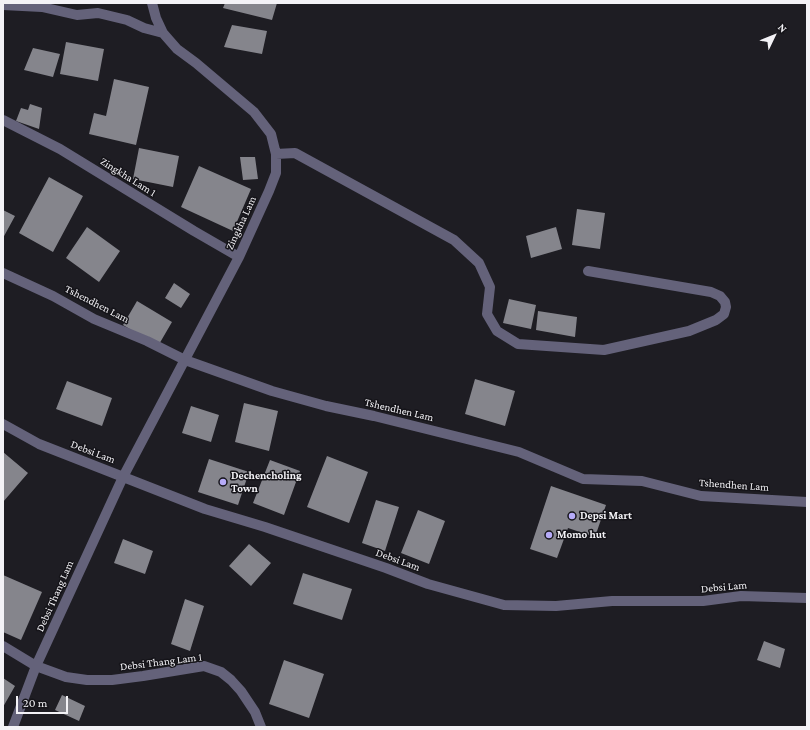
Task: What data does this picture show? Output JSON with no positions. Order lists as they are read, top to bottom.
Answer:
{
  "streets": {
    "street": [
      "Zingkha Lam 1",
      "Zingkha Lam",
      "Tshendhen Lam",
      "Debsi Lam",
      "Debsi Thang Lam",
      "Debsi Thang Lam 1"
    ]
  },
  "crossings": [
    ["Zingkha Lam 1", "Zingkha Lam"],
    ["Zingkha Lam", "Tshendhen Lam"],
    ["Zingkha Lam", "Debsi Lam"],
    ["Zingkha Lam", "Debsi Thang Lam"],
    ["Debsi Lam", "Debsi Thang Lam"],
    ["Debsi Thang Lam", "Debsi Thang Lam 1"]
  ],
  "places": ["Dechencholing Town", "Depsi Mart", "Momo hut"],
  "scale_bar": "20 m",
  "north": "top right"
}
